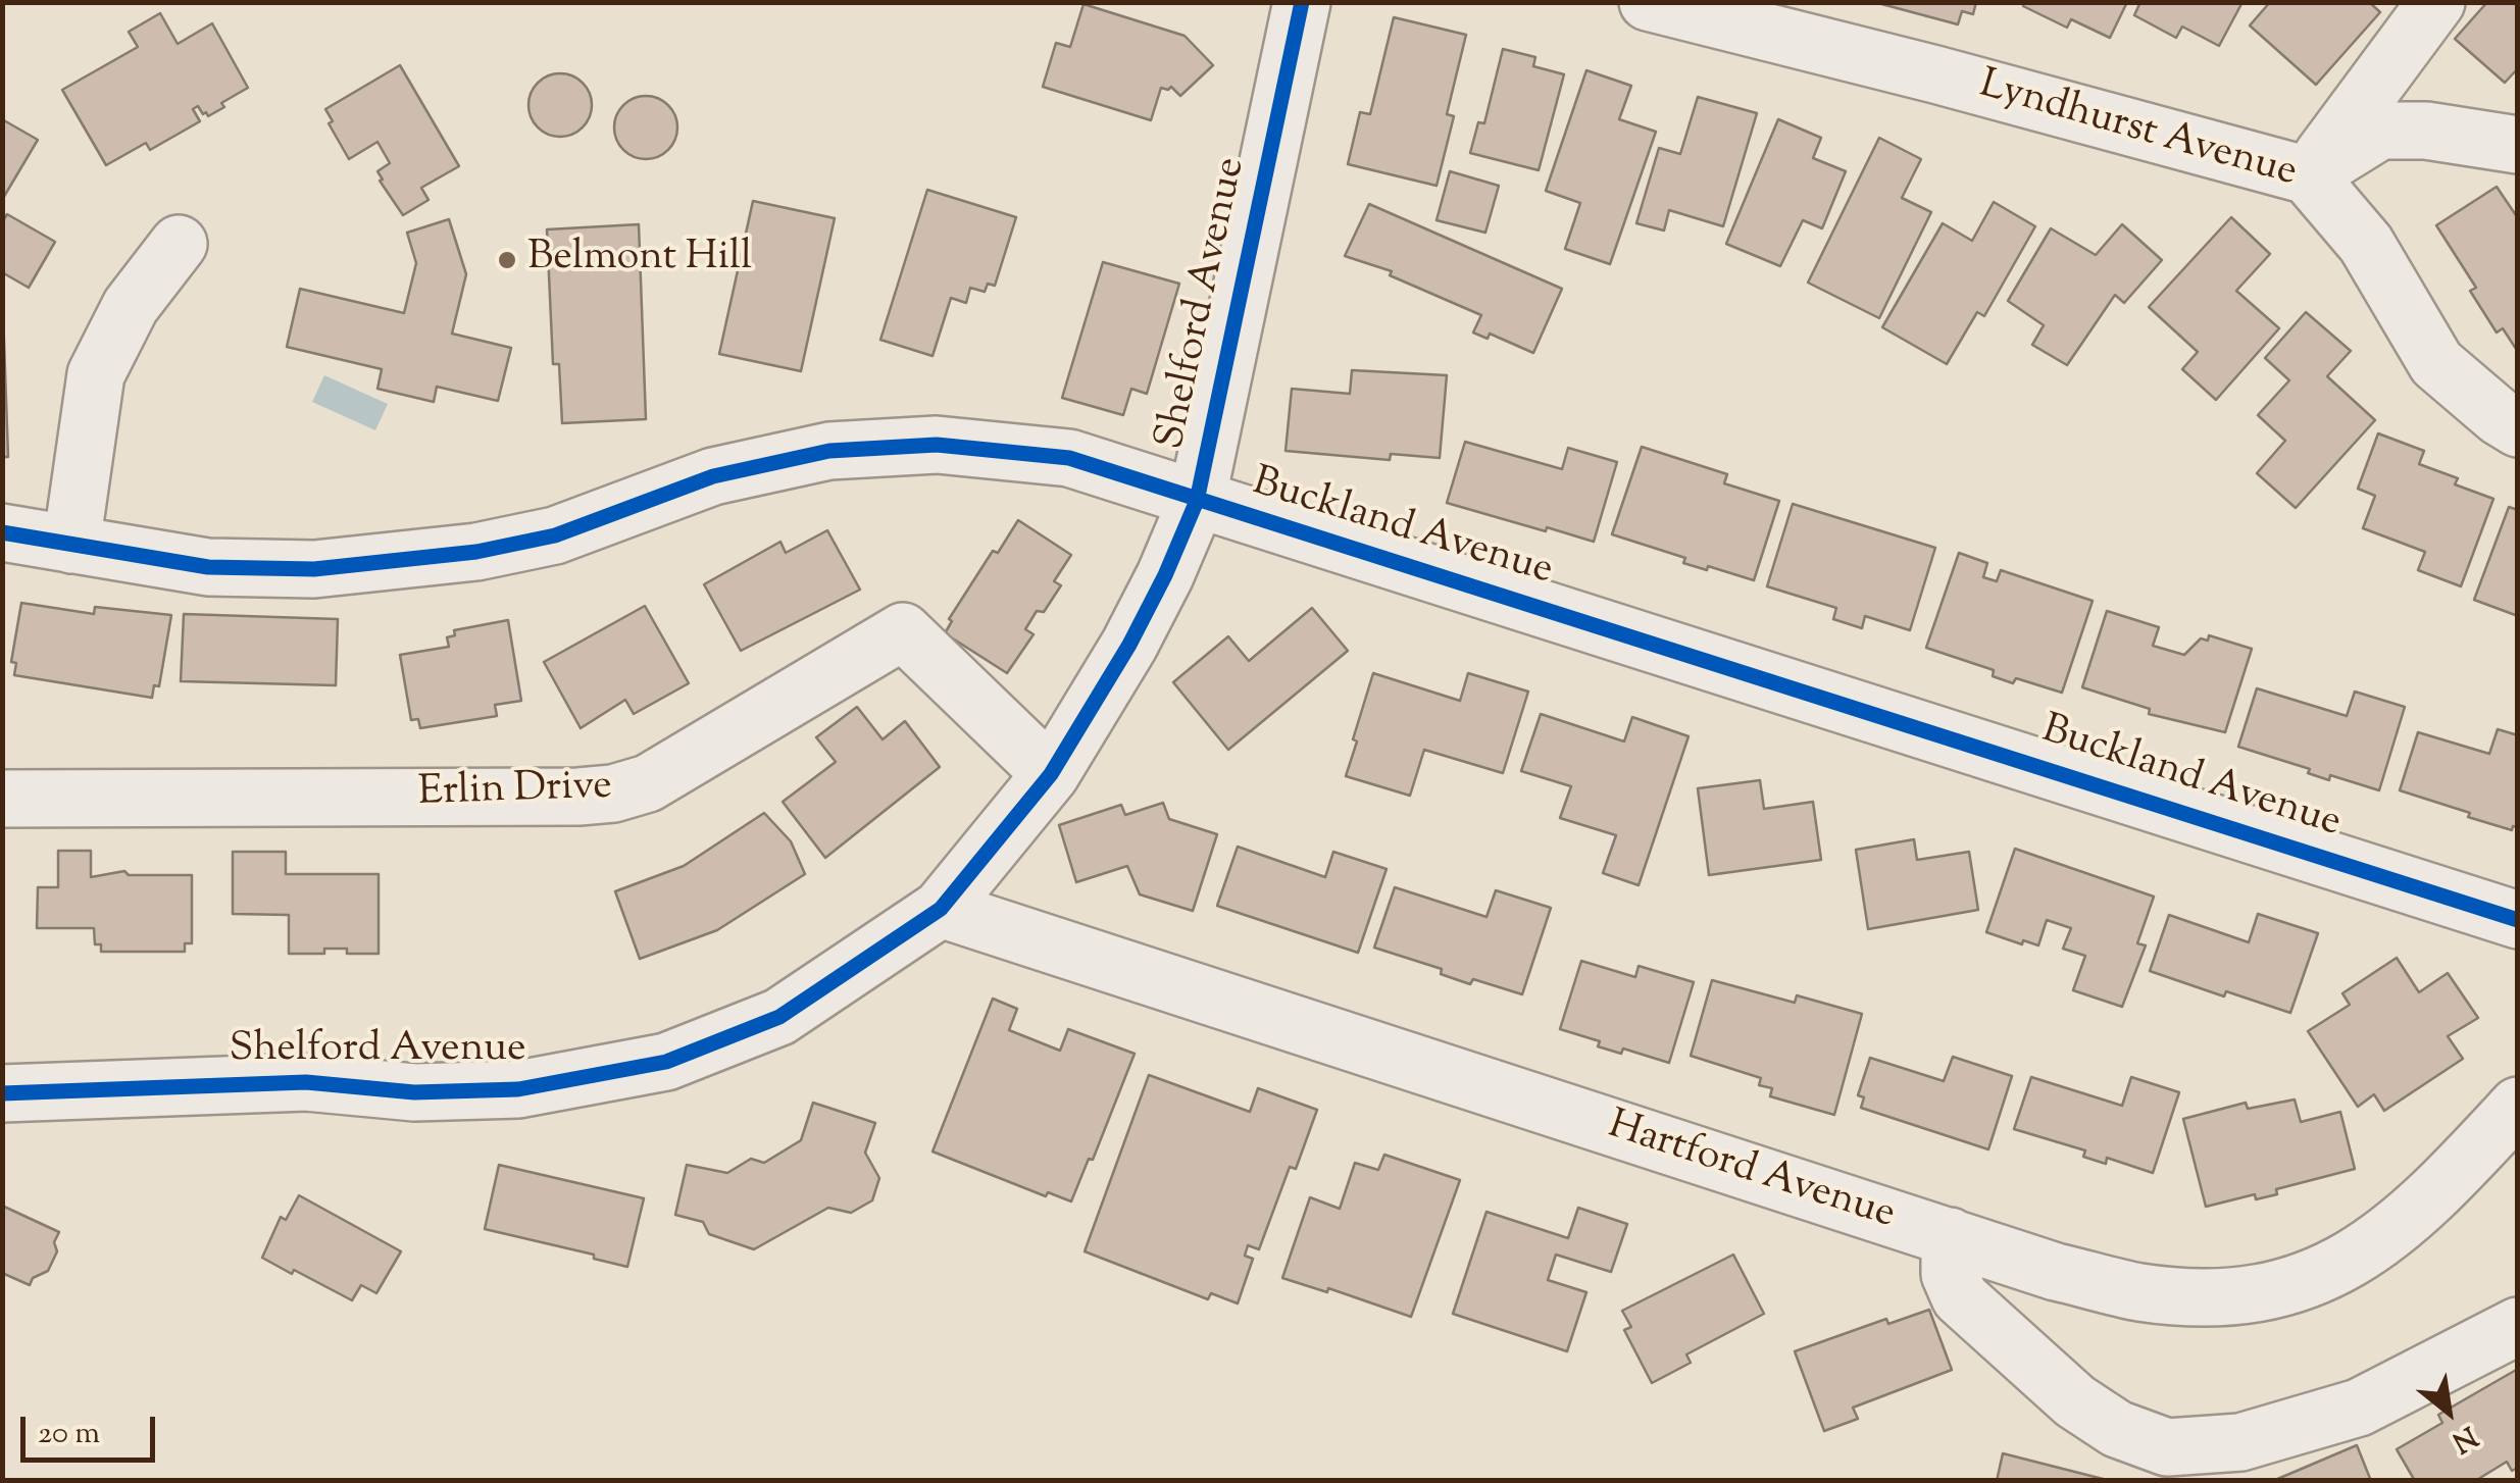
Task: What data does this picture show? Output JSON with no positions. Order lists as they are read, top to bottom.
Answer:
{
  "streets": {
    "street": [
      "Lyndhurst Avenue",
      "Shelford Avenue",
      "Buckland Avenue",
      "Erlin Drive",
      "Hartford Avenue"
    ]
  },
  "crossings": [
    ["Shelford Avenue", "Buckland Avenue"],
    ["Shelford Avenue", "Erlin Drive"],
    ["Shelford Avenue", "Hartford Avenue"]
  ],
  "places": ["Belmont Hill"],
  "scale_bar": "20 m",
  "north": "bottom right"
}
